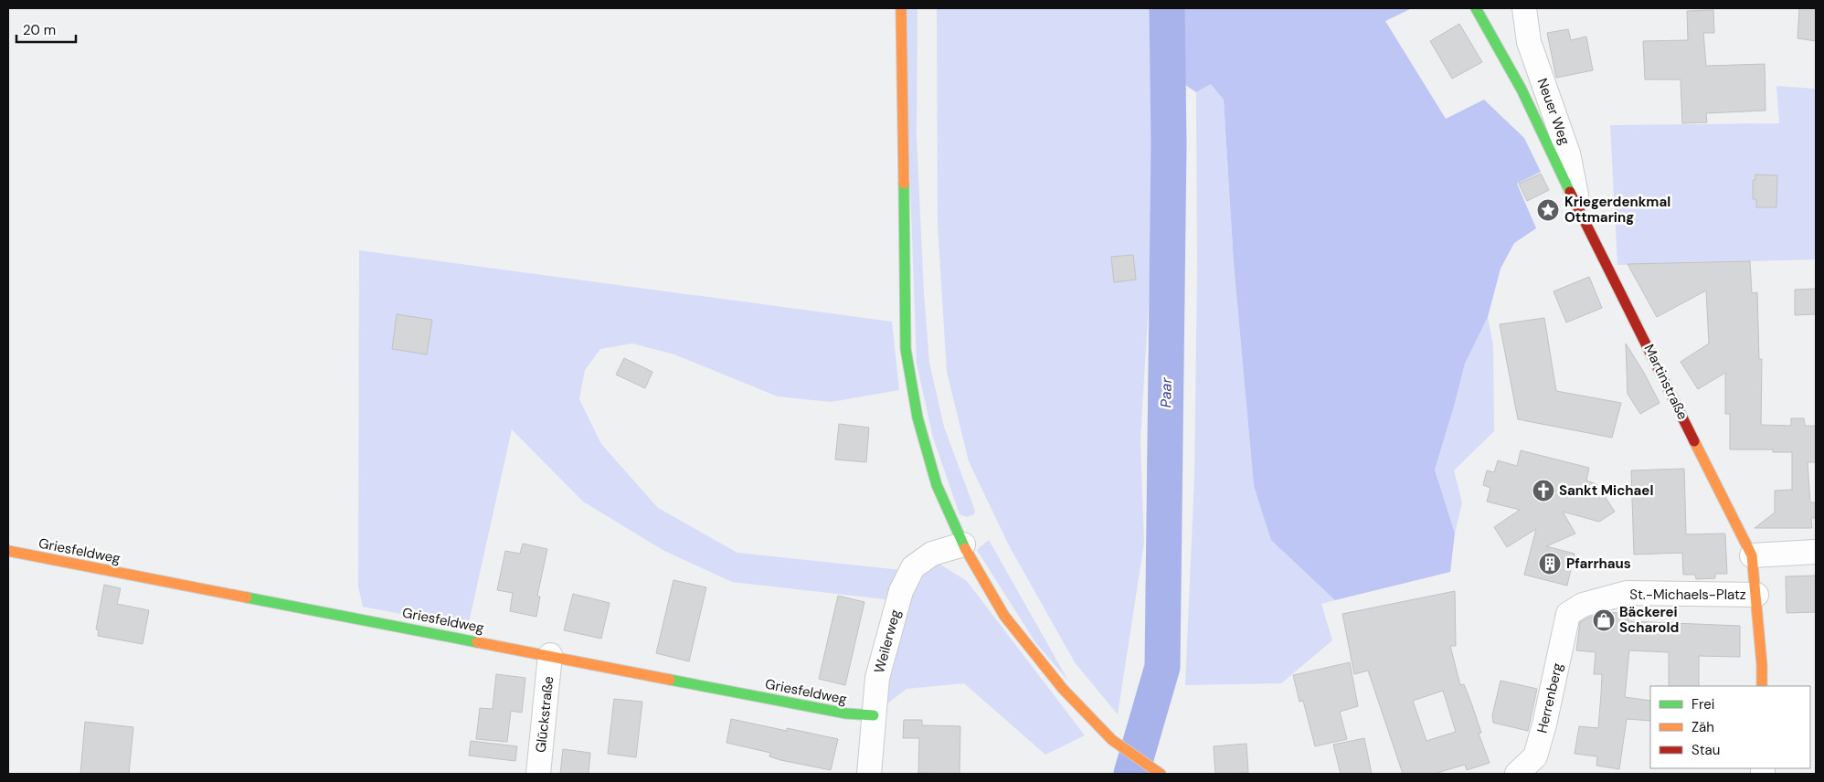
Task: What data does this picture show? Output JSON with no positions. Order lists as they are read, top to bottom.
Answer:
{
  "streets": {
    "street": [
      "Neuer Weg",
      "Martinstraße",
      "Griesfeldweg",
      "St.-Michaels-Platz",
      "Weilerweg",
      "Herrenberg",
      "Glückstraße"
    ]
  },
  "crossings": [
    ["Neuer Weg", "Martinstraße"],
    ["Martinstraße", "St.-Michaels-Platz"],
    ["Griesfeldweg", "Weilerweg"],
    ["Griesfeldweg", "Glückstraße"],
    ["St.-Michaels-Platz", "Herrenberg"]
  ],
  "water": ["Paar"],
  "places": {
    "place": ["Kriegerdenkmal Ottmaring"],
    "church": ["Sankt Michael"],
    "building": ["Pfarrhaus"],
    "shop": ["Bäckerei Scharold"]
  },
  "legend": ["Frei", "Zäh", "Stau"],
  "scale_bar": "20 m"
}
